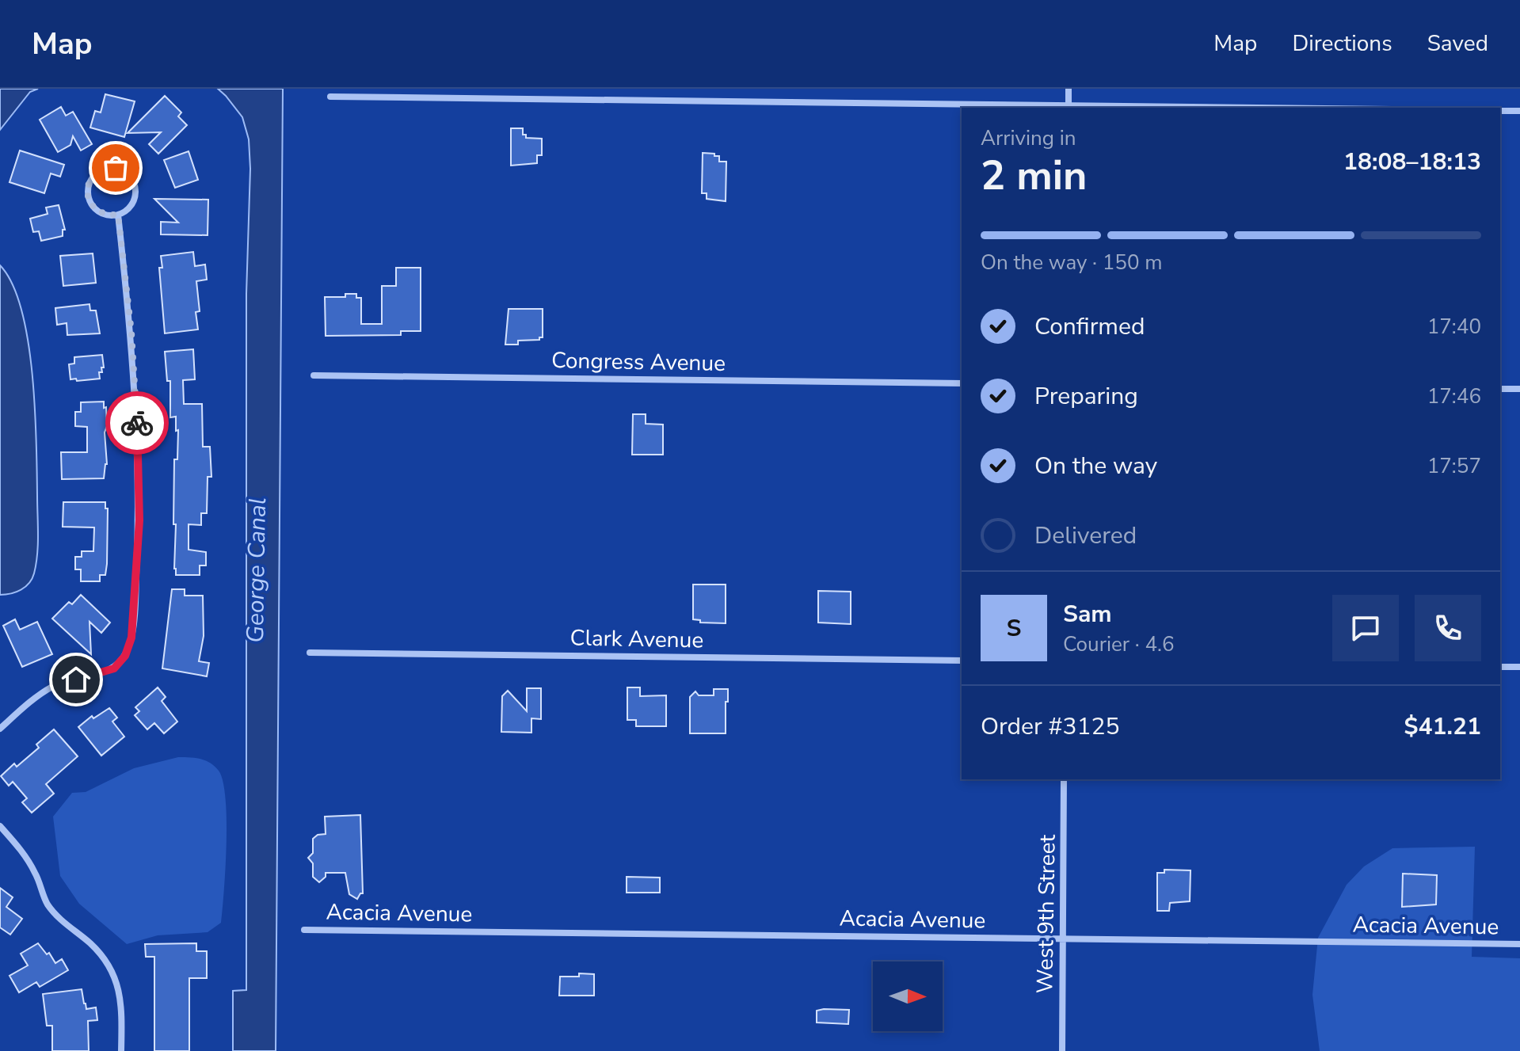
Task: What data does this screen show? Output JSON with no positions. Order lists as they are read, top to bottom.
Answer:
{
  "streets": {
    "street": [
      "Congress Avenue",
      "Clark Avenue",
      "Acacia Avenue",
      "West 9th Street"
    ]
  },
  "crossings": [
    ["Acacia Avenue", "West 9th Street"]
  ],
  "water": ["George Canal"],
  "north": "right",
  "page": {
    "header": "Map",
    "nav": ["Map", "Directions", "Saved"],
    "heading": ["2 min", "Arriving in", "18:08–18:13"],
    "panel": [
      "Sam",
      "Courier · 4.6",
      "Order #3125",
      "$41.21"
    ],
    "bar": "On the way · 150 m",
    "list": [
      ["Confirmed", "17:40"],
      ["Preparing", "17:46"],
      ["On the way", "17:57"],
      "Delivered"
    ],
    "round": "S"
  }
}
